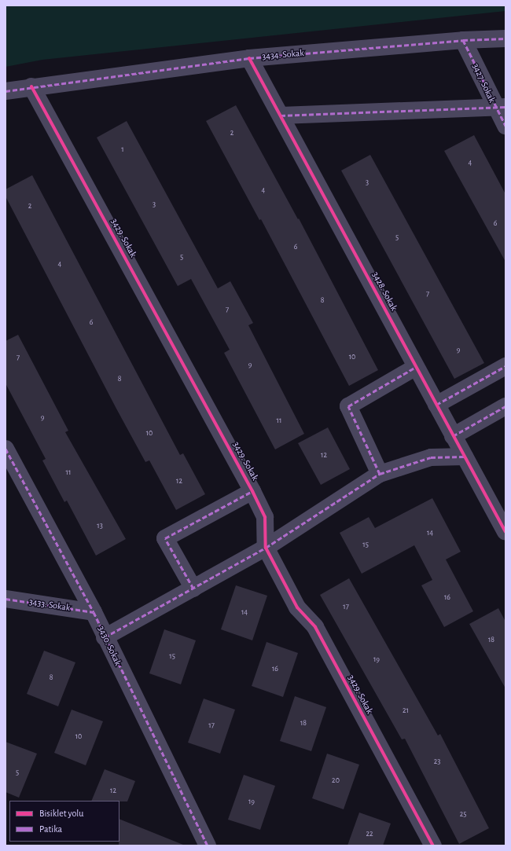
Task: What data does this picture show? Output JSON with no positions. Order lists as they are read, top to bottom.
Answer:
{
  "streets": {
    "street": [
      "3434. Sokak",
      "3427. Sokak",
      "3429. Sokak",
      "3428. Sokak",
      "3433. Sokak",
      "3430. Sokak"
    ]
  },
  "crossings": [
    ["3434. Sokak", "3427. Sokak"],
    ["3434. Sokak", "3429. Sokak"],
    ["3434. Sokak", "3428. Sokak"],
    ["3433. Sokak", "3430. Sokak"]
  ],
  "house_numbers": [
    "2",
    "1",
    "4",
    "3",
    "4",
    "3",
    "2",
    "6",
    "5",
    "6",
    "5",
    "4",
    "7",
    "8",
    "7",
    "6",
    "9",
    "10",
    "7",
    "9",
    "8",
    "9",
    "11",
    "10",
    "12",
    "11",
    "12",
    "13",
    "14",
    "15",
    "16",
    "17",
    "14",
    "18",
    "15",
    "19",
    "16",
    "8",
    "21",
    "18",
    "17",
    "10",
    "23",
    "5",
    "20",
    "12",
    "19",
    "25",
    "22"
  ],
  "legend": ["Bisiklet yolu", "Patika"]
}
